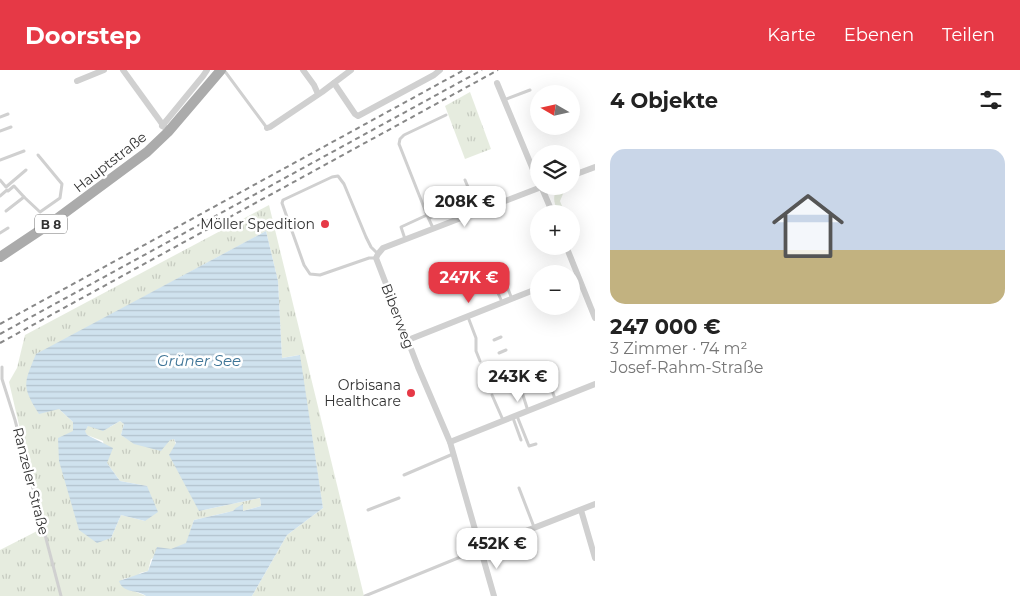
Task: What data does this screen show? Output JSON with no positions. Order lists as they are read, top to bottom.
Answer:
{
  "streets": {
    "main road": ["Hauptstraße", "B 8"],
    "street": ["Biberweg"],
    "lane": ["Ranzeler Straße"]
  },
  "water": ["Grüner See"],
  "places": ["Möller Spedition", "Orbisana Healthcare"],
  "north": "left",
  "page": {
    "header": "Doorstep",
    "nav": ["Karte", "Ebenen", "Teilen"],
    "heading": "4 Objekte",
    "map_buttons": ["+", "−"],
    "list": [
      {
        "name": "247 000 €",
        "note": "3 Zimmer · 74 m² · Josef-Rahm-Straße"
      }
    ],
    "price": [
      "208K €",
      "247K €",
      "243K €",
      "452K €"
    ]
  }
}
